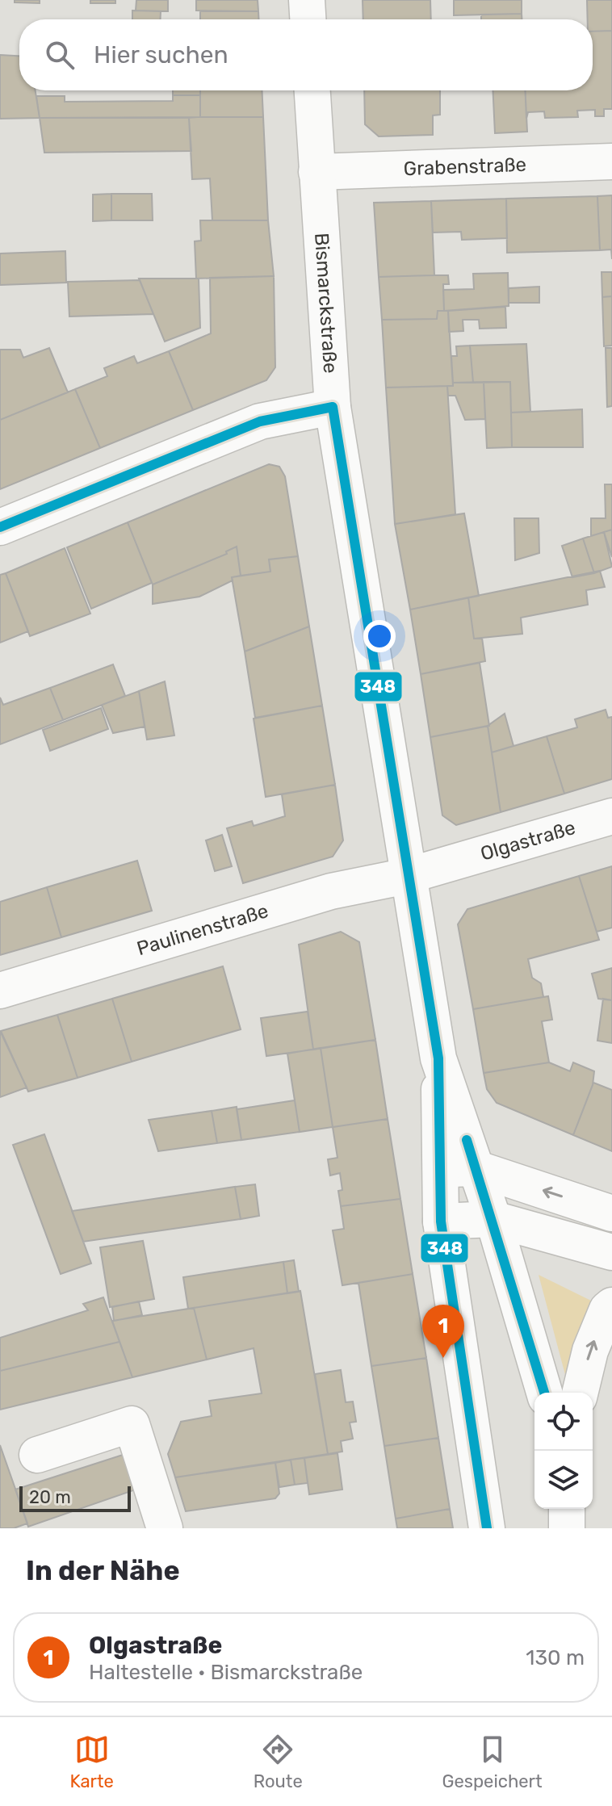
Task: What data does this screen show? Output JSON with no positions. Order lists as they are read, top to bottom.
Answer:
{
  "streets": {
    "main road": [
      "Grabenstraße",
      "Bismarckstraße",
      "Olgastraße",
      "Paulinenstraße"
    ]
  },
  "crossings": [
    ["Grabenstraße", "Bismarckstraße"],
    ["Bismarckstraße", "Olgastraße"],
    ["Bismarckstraße", "Paulinenstraße"],
    ["Olgastraße", "Paulinenstraße"]
  ],
  "lines": ["transit line 348"],
  "scale_bar": "20 m",
  "page": {
    "search": "Hier suchen",
    "pins": "1",
    "scale": "20 m",
    "heading": "In der Nähe",
    "list": [
      {
        "mark": "1",
        "name": "Olgastraße",
        "note": "Haltestelle · Bismarckstraße",
        "value": "130 m"
      }
    ],
    "nav": ["Karte", "Route", "Gespeichert"]
  }
}
